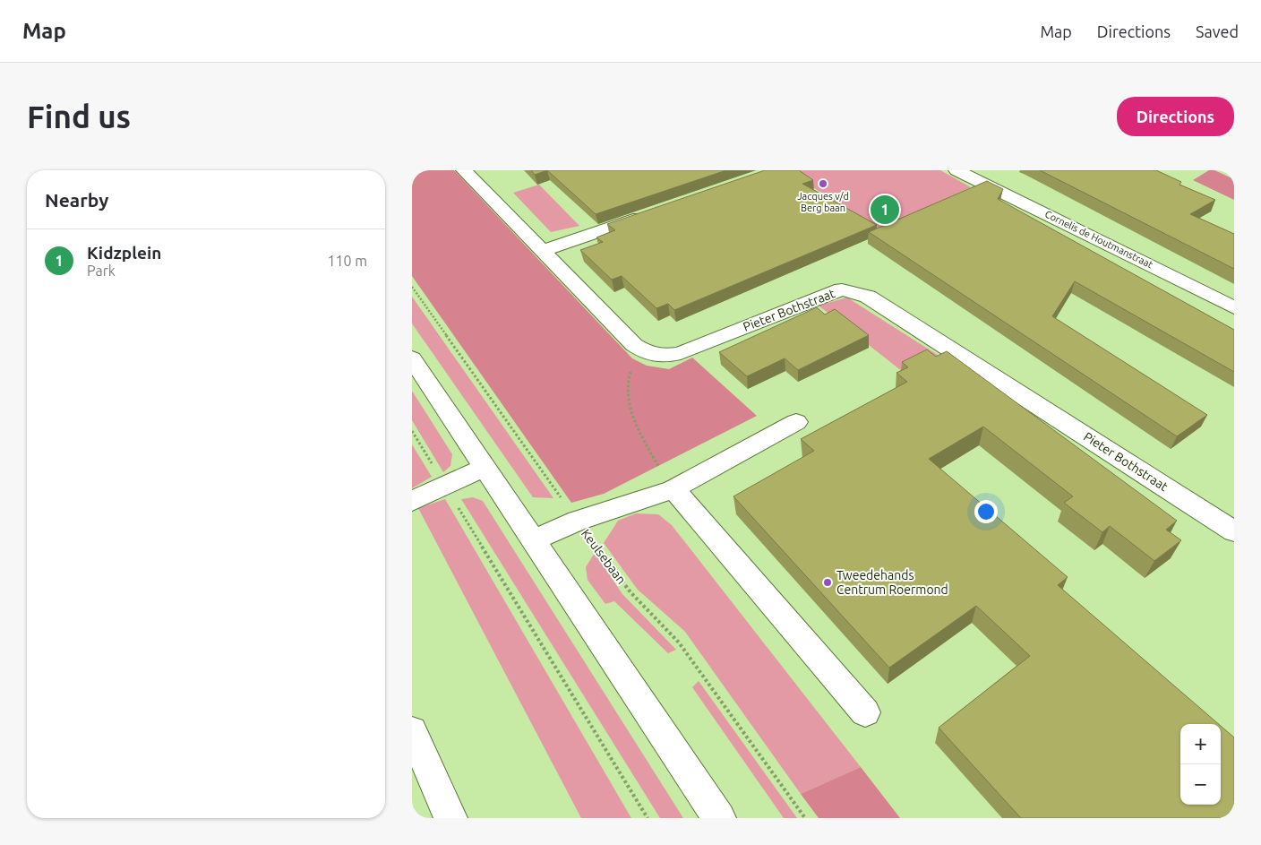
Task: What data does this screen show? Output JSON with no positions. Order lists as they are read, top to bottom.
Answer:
{
  "streets": {
    "street": ["Cornelis de Houtmanstraat", "Pieter Bothstraat"],
    "path": ["Keulsebaan"]
  },
  "places": ["Jacques v/d Berg baan", "Tweedehands Centrum Roermond"],
  "page": {
    "header": "Map",
    "nav": ["Map", "Directions", "Saved"],
    "buttons": "Directions",
    "title": "Find us",
    "heading": "Nearby",
    "pins": "1",
    "list": [
      {
        "mark": "1",
        "name": "Kidzplein",
        "note": "Park",
        "value": "110 m"
      }
    ],
    "map_buttons": ["+", "−"]
  }
}
